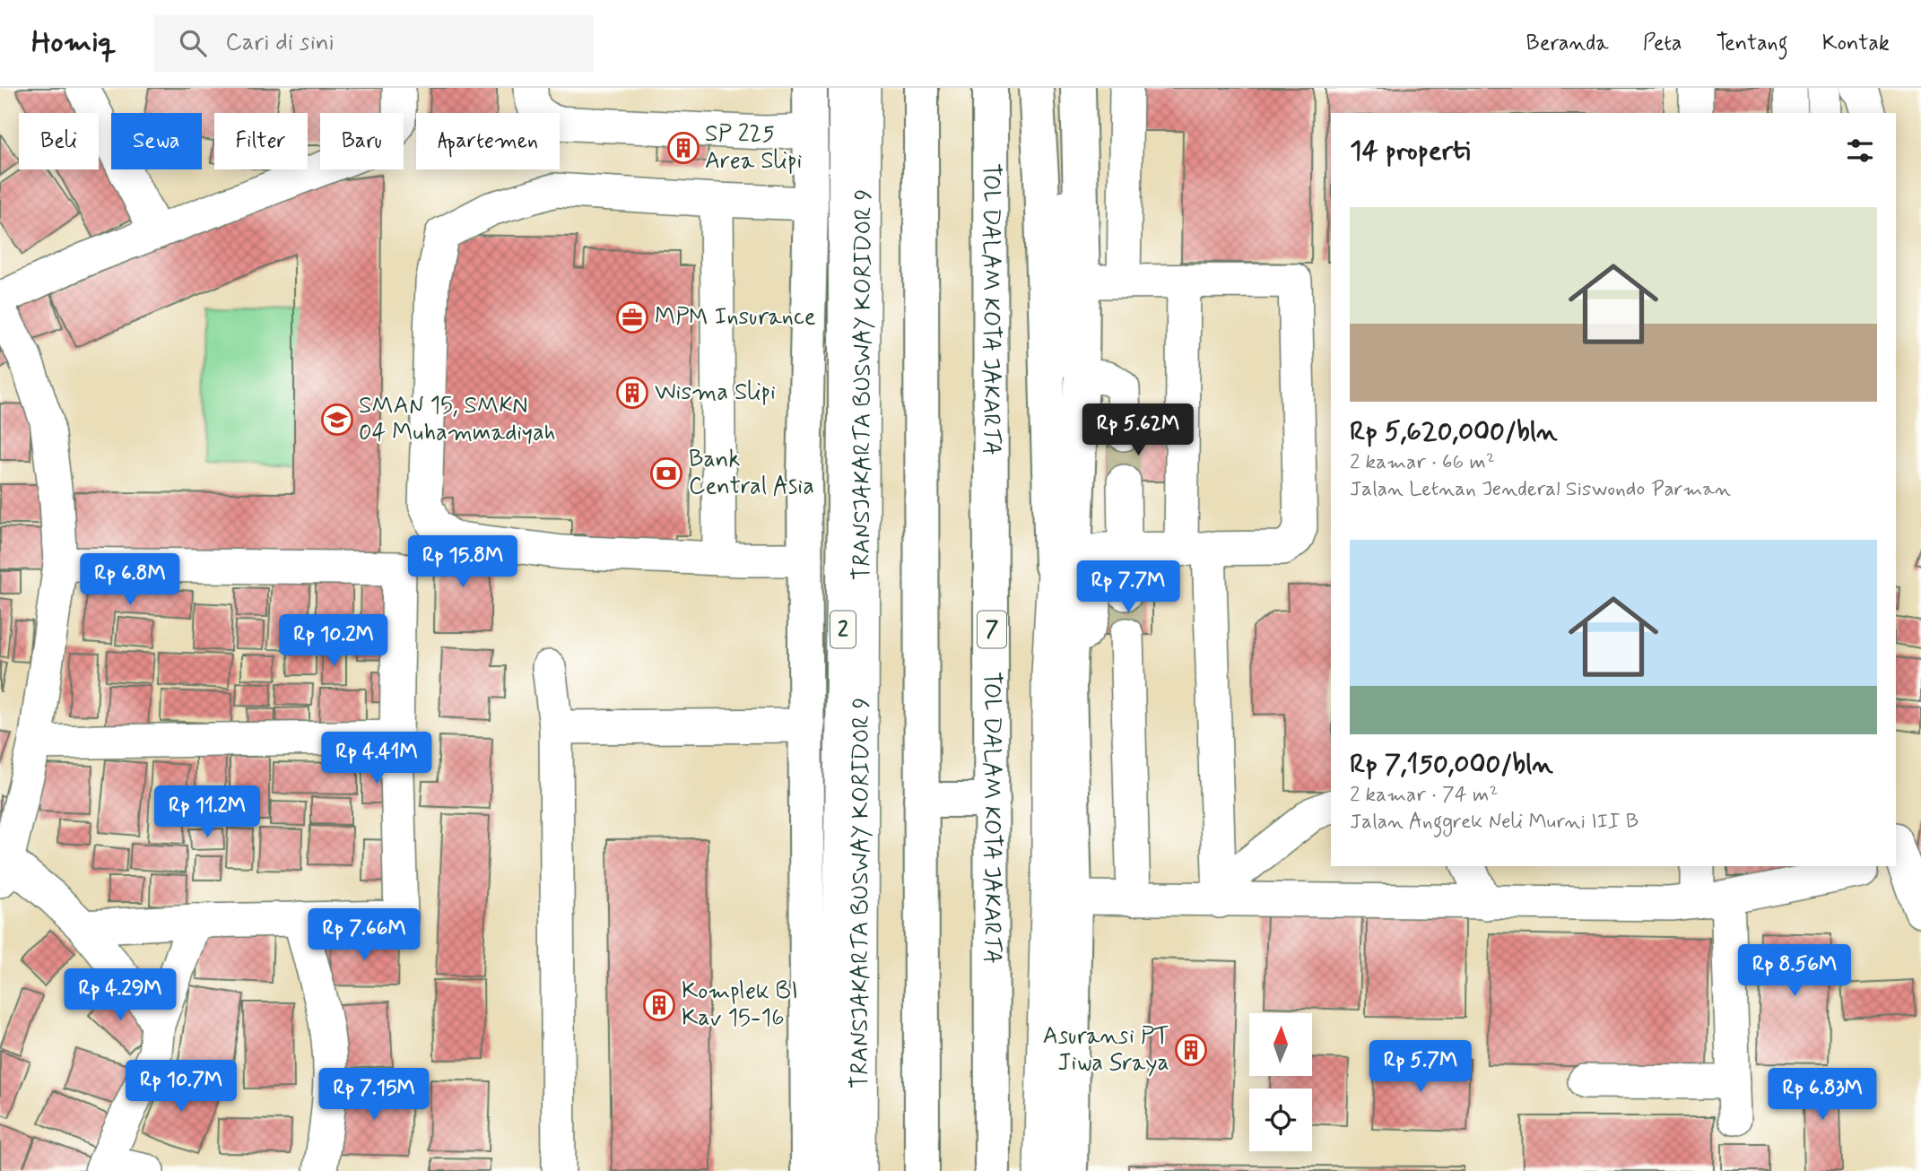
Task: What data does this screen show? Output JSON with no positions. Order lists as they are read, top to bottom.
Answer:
{
  "streets": {
    "highway": ["TOL DALAM KOTA JAKARTA", "2", "7"],
    "street": ["TRANSJAKARTA BUSWAY KORIDOR 9"]
  },
  "places": {
    "building": [
      "SP 225 Area Slipi",
      "Wisma Slipi",
      "Komplek BI Kav 15-16",
      "Asuransi PT Jiwa Sraya"
    ],
    "office": ["MPM Insurance"],
    "school or university": ["SMAN 15, SMKN 04 Muhammadiyah"],
    "bank": ["Bank Central Asia"]
  },
  "north": "top",
  "page": {
    "header": "Homiq",
    "search": "Cari di sini",
    "nav": [
      "Beranda",
      "Peta",
      "Tentang",
      "Kontak"
    ],
    "chip": [
      "Beli",
      "Sewa",
      "Filter",
      "Baru",
      "Apartemen"
    ],
    "heading": "14 properti",
    "list": [
      {
        "name": "Rp 5,620,000/bln",
        "note": "2 kamar · 66 m² · Jalan Letnan Jenderal Siswondo Parman"
      },
      {
        "name": "Rp 7,150,000/bln",
        "note": "2 kamar · 74 m² · Jalan Anggrek Neli Murni III B"
      }
    ],
    "price": [
      "Rp 5.62M",
      "Rp 15.8M",
      "Rp 6.8M",
      "Rp 7.7M",
      "Rp 10.2M",
      "Rp 4.41M",
      "Rp 11.2M",
      "Rp 7.66M",
      "Rp 8.56M",
      "Rp 4.29M",
      "Rp 5.7M",
      "Rp 10.7M",
      "Rp 7.15M",
      "Rp 6.83M"
    ]
  }
}
